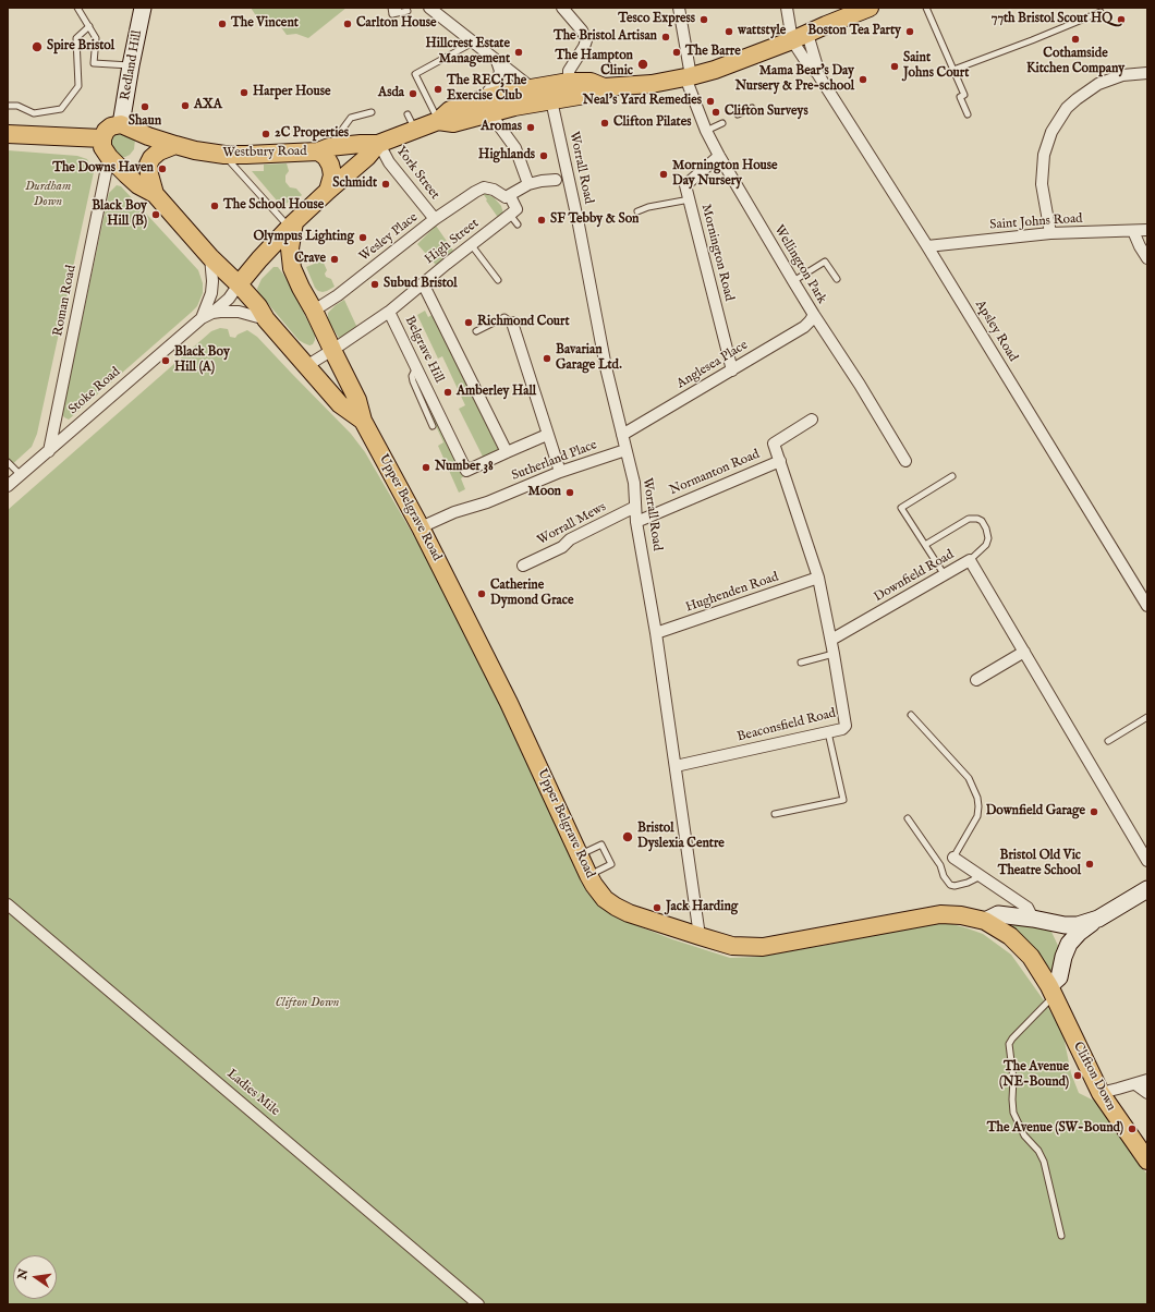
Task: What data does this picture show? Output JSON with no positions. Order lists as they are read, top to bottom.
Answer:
{
  "streets": {
    "main road": [
      "Redland Hill",
      "Westbury Road",
      "Upper Belgrave Road",
      "Clifton Down"
    ],
    "street": [
      "Worrall Road",
      "York Street",
      "Saint Johns Road",
      "Wesley Place",
      "High Street",
      "Mornington Road",
      "Wellington Park",
      "Roman Road",
      "Apsley Road",
      "Belgrave Hill",
      "Anglesea Place",
      "Stoke Road",
      "Sutherland Place",
      "Normanton Road",
      "Worrall Mews",
      "Downfield Road",
      "Hughenden Road",
      "Beaconsfield Road",
      "Ladies Mile"
    ]
  },
  "crossings": [
    ["Redland Hill", "Westbury Road"],
    ["Westbury Road", "York Street"],
    ["Westbury Road", "Upper Belgrave Road"],
    ["Worrall Road", "Anglesea Place"],
    ["Worrall Road", "Sutherland Place"],
    ["Worrall Road", "Normanton Road"],
    ["Worrall Road", "Upper Belgrave Road"],
    ["Worrall Road", "Worrall Mews"],
    ["Worrall Road", "Hughenden Road"],
    ["Worrall Road", "Beaconsfield Road"],
    ["York Street", "Wesley Place"],
    ["Saint Johns Road", "Apsley Road"],
    ["Wesley Place", "Upper Belgrave Road"],
    ["High Street", "Belgrave Hill"],
    ["High Street", "Upper Belgrave Road"],
    ["Mornington Road", "Wellington Park"],
    ["Mornington Road", "Anglesea Place"],
    ["Wellington Park", "Anglesea Place"],
    ["Roman Road", "Stoke Road"],
    ["Roman Road", "Upper Belgrave Road"],
    ["Stoke Road", "Upper Belgrave Road"],
    ["Sutherland Place", "Upper Belgrave Road"],
    ["Upper Belgrave Road", "Clifton Down"],
    ["Downfield Road", "Beaconsfield Road"]
  ],
  "parks": ["Durdham Down", "Clifton Down"],
  "places": [
    "Tesco Express",
    "77th Bristol Scout HQ",
    "The Vincent",
    "Carlton House",
    "wattstyle",
    "Boston Tea Party",
    "The Bristol Artisan",
    "Cothamside Kitchen Company",
    "Spire Bristol",
    "Hillcrest Estate Management",
    "The Barre",
    "The Hampton Clinic",
    "Saint Johns Court",
    "Mama Bear's Day Nursery & Pre-school",
    "The REC;The Exercise Club",
    "Harper House",
    "Asda",
    "Neal's Yard Remedies",
    "AXA",
    "Shaun",
    "Clifton Surveys",
    "Clifton Pilates",
    "Aromas",
    "2C Properties",
    "Highlands",
    "The Downs Haven",
    "Mornington House Day Nursery",
    "Schmidt",
    "The School House",
    "Black Boy Hill (B)",
    "SF Tebby & Son",
    "Olympus Lighting",
    "Crave",
    "Subud Bristol",
    "Richmond Court",
    "Bavarian Garage Ltd.",
    "Black Boy Hill (A)",
    "Amberley Hall",
    "Number 38",
    "Moon",
    "Catherine Dymond Grace",
    "Downfield Garage",
    "Bristol Dyslexia Centre",
    "Bristol Old Vic Theatre School",
    "Jack Harding",
    "The Avenue (NE-Bound)",
    "The Avenue (SW-Bound)"
  ],
  "north": "left"
}
